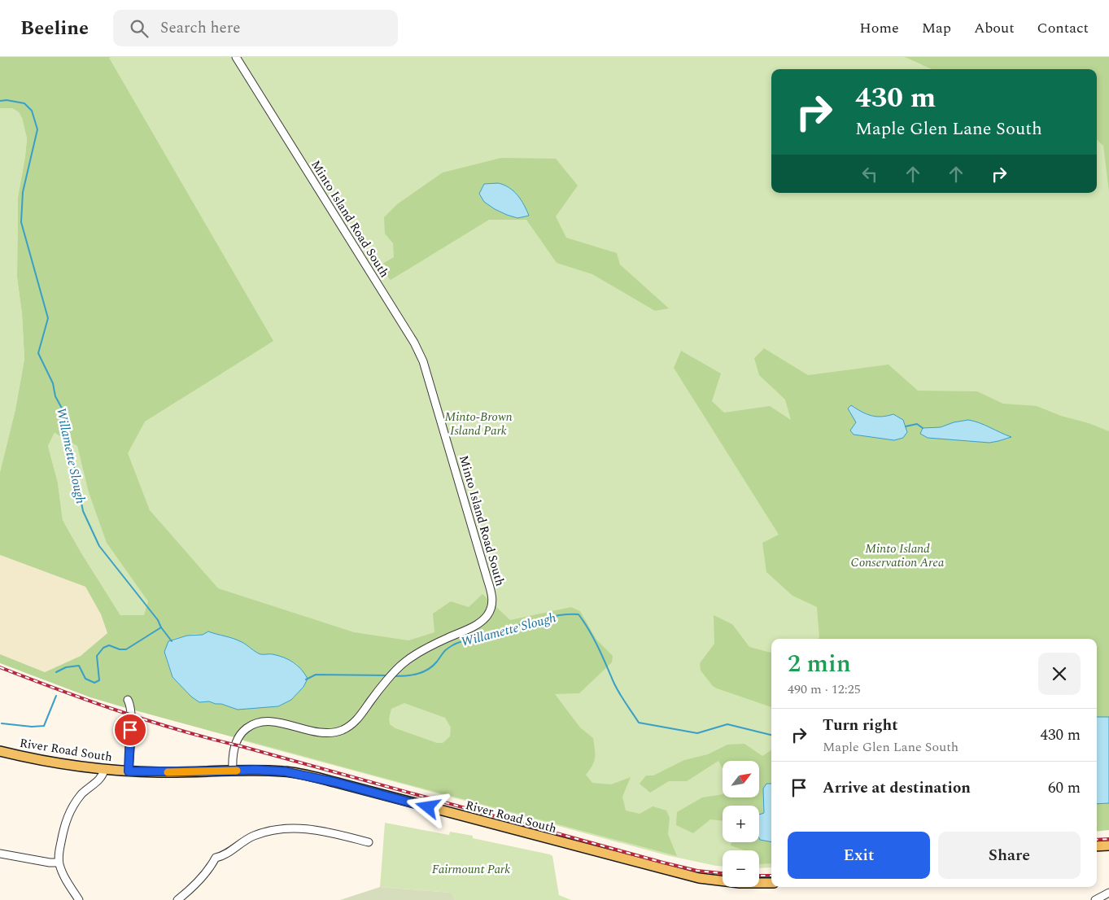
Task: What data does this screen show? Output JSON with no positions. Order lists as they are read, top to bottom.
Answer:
{
  "streets": {
    "main road": ["River Road South"],
    "street": ["Minto Island Road South"]
  },
  "crossings": [
    ["Minto Island Road South", "River Road South"]
  ],
  "water": ["Willamette Slough"],
  "parks": ["Minto-Brown Island Park", "Minto Island Conservation Area", "Fairmount Park"],
  "north": "top right",
  "page": {
    "header": "Beeline",
    "search": "Search here",
    "nav": [
      "Home",
      "Map",
      "About",
      "Contact"
    ],
    "turn": ["430 m", "Maple Glen Lane South"],
    "heading": ["2 min", "490 m · 12:25"],
    "list": [
      {
        "name": "Turn right",
        "note": "Maple Glen Lane South",
        "value": "430 m"
      },
      {
        "name": "Arrive at destination",
        "value": "60 m"
      }
    ],
    "map_buttons": ["+", "−"],
    "buttons": ["Exit", "Share"]
  }
}
